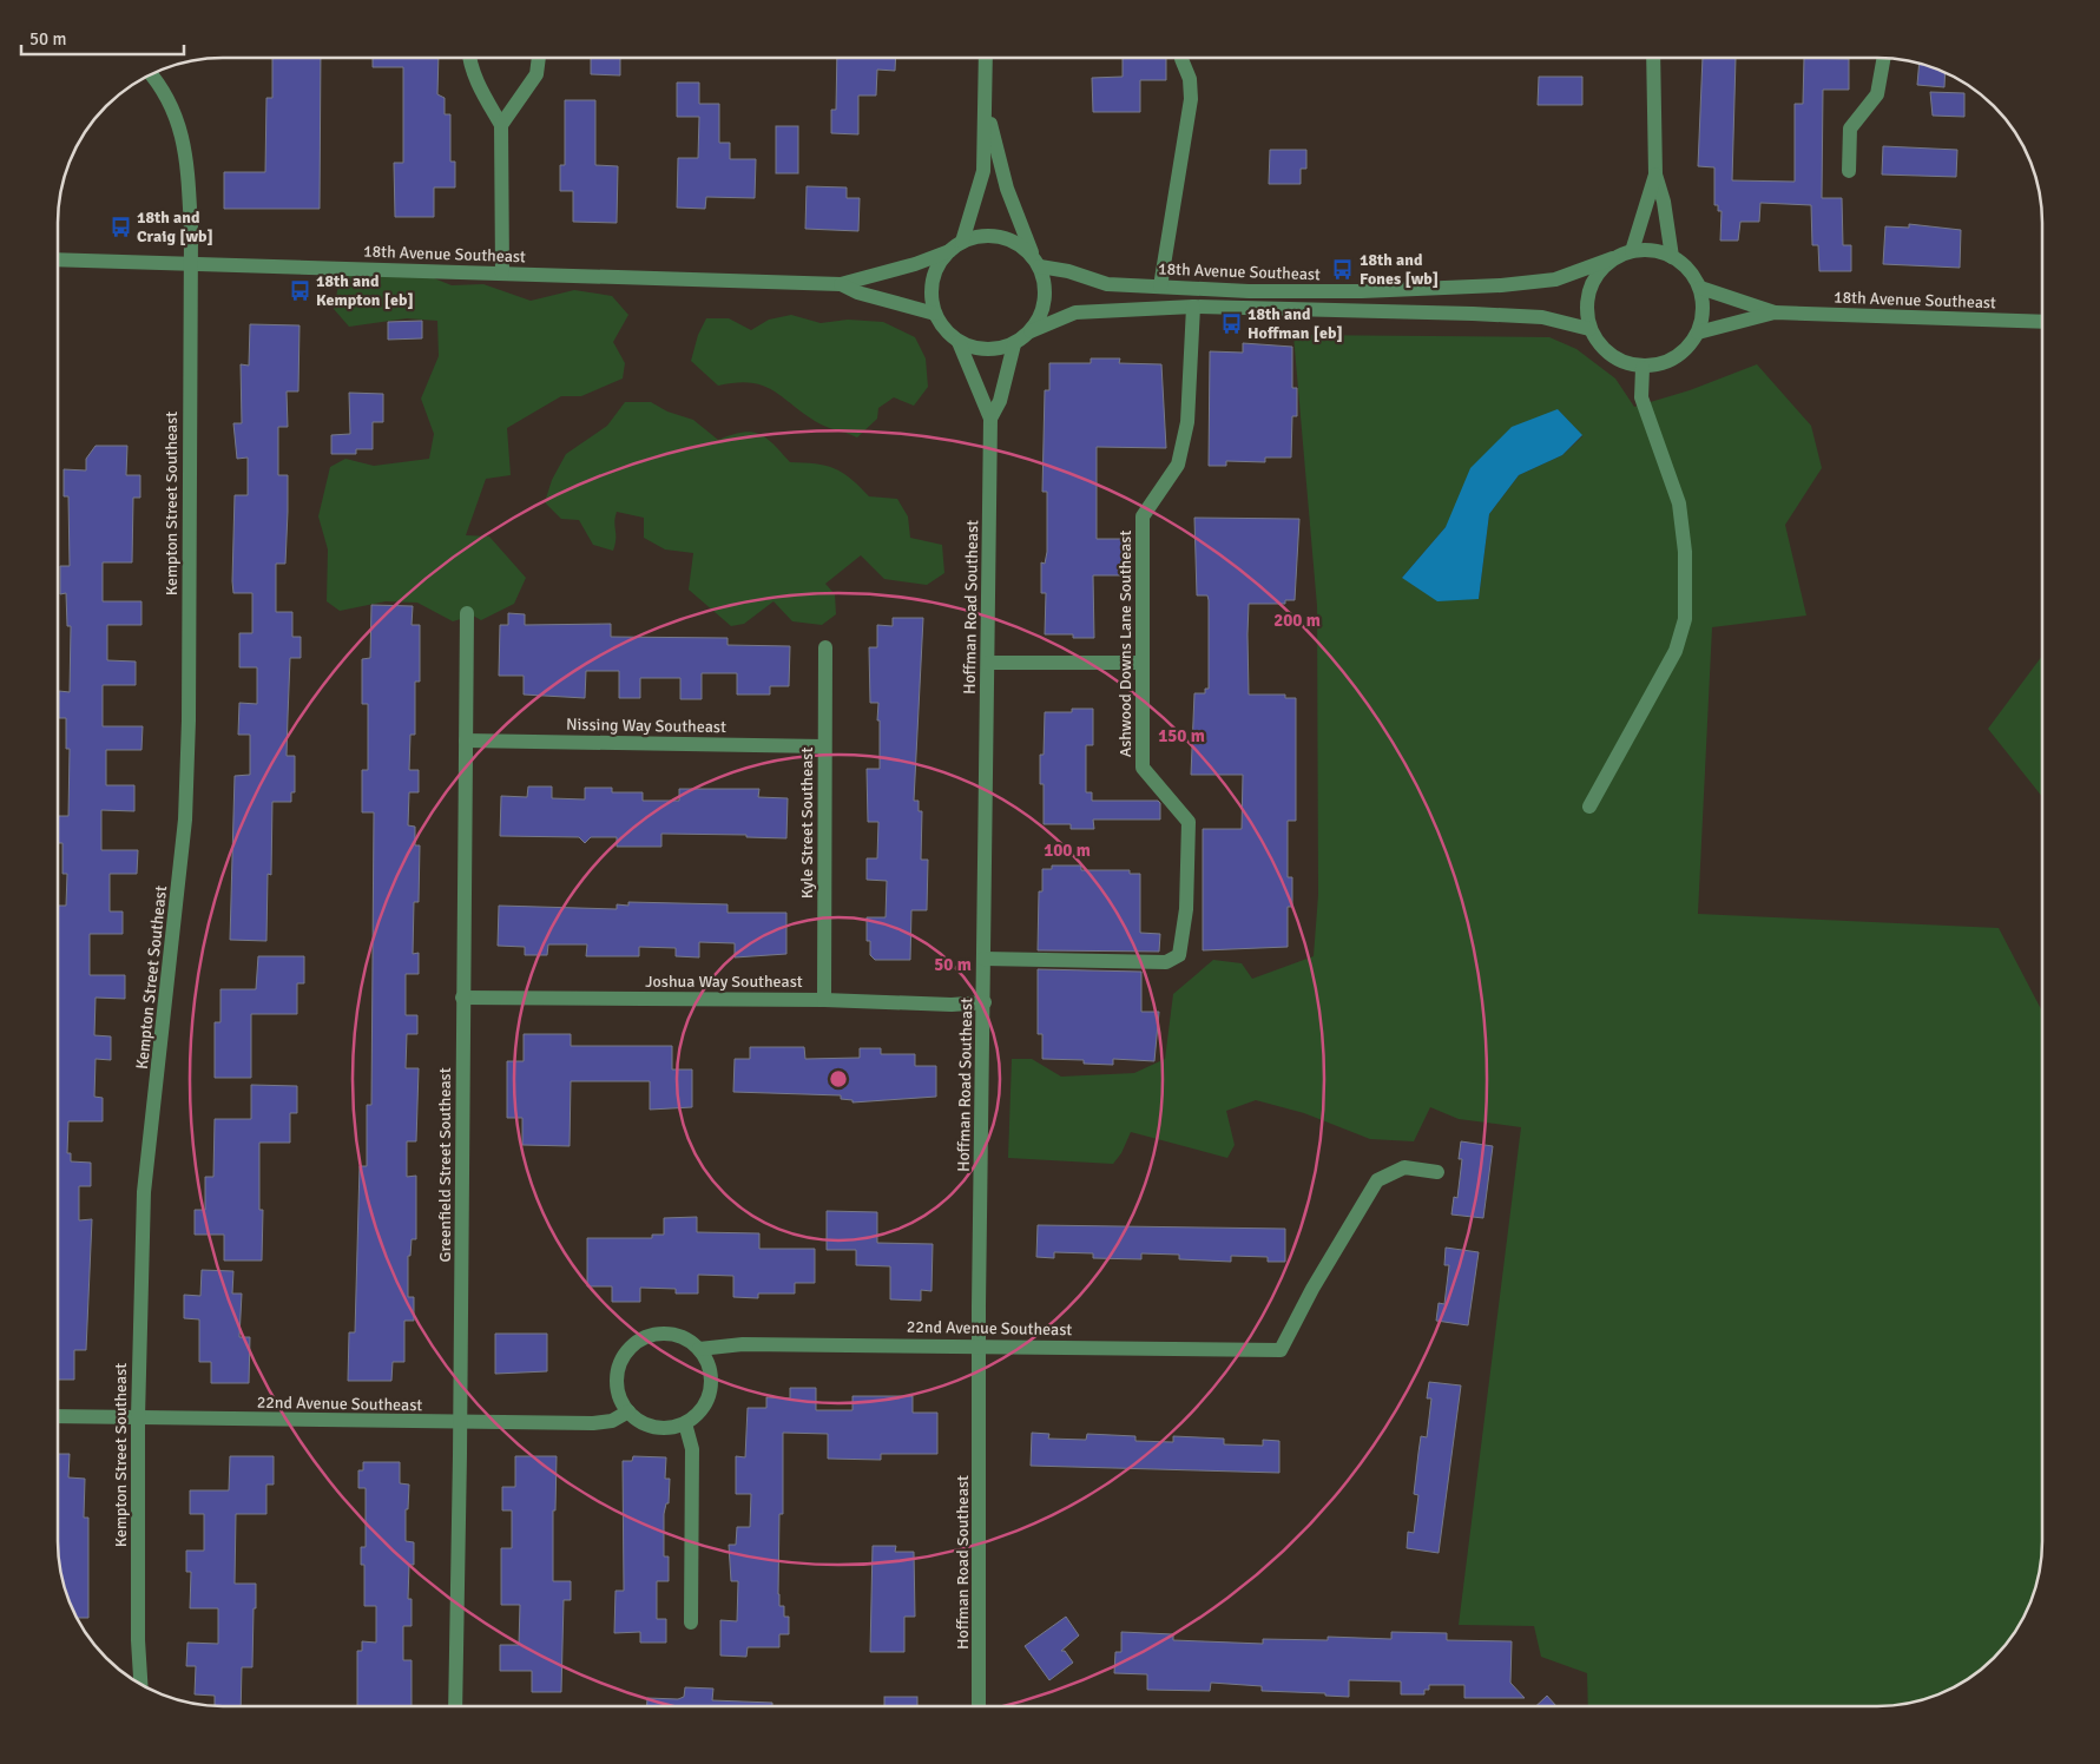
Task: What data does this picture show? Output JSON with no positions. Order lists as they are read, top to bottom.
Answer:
{
  "streets": {
    "street": [
      "18th Avenue Southeast",
      "Kempton Street Southeast",
      "Hoffman Road Southeast",
      "Ashwood Downs Lane Southeast",
      "Nissing Way Southeast",
      "Kyle Street Southeast",
      "Joshua Way Southeast",
      "Greenfield Street Southeast",
      "22nd Avenue Southeast"
    ]
  },
  "crossings": [
    ["18th Avenue Southeast", "Kempton Street Southeast"],
    ["18th Avenue Southeast", "Hoffman Road Southeast"],
    ["Kempton Street Southeast", "22nd Avenue Southeast"],
    ["Hoffman Road Southeast", "Ashwood Downs Lane Southeast"],
    ["Hoffman Road Southeast", "Joshua Way Southeast"],
    ["Hoffman Road Southeast", "22nd Avenue Southeast"],
    ["Nissing Way Southeast", "Kyle Street Southeast"],
    ["Nissing Way Southeast", "Greenfield Street Southeast"],
    ["Kyle Street Southeast", "Joshua Way Southeast"],
    ["Joshua Way Southeast", "Greenfield Street Southeast"],
    ["Greenfield Street Southeast", "22nd Avenue Southeast"]
  ],
  "places": {
    "bus stop": [
      "18th and Craig [wb]",
      "18th and Fones [wb]",
      "18th and Kempton [eb]",
      "18th and Hoffman [eb]"
    ]
  },
  "scale_bar": "50 m",
  "rings": [
    "200 m",
    "150 m",
    "100 m",
    "50 m"
  ]
}
